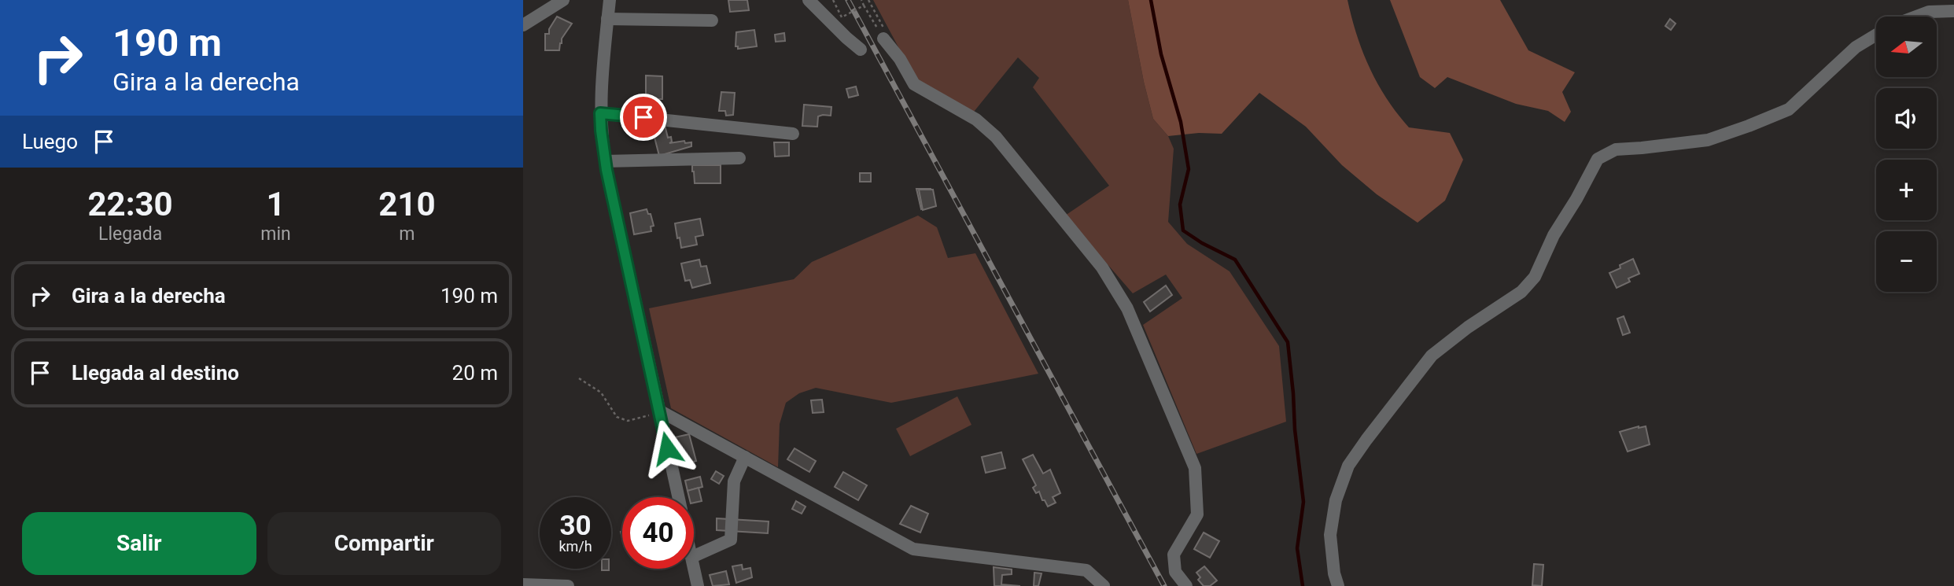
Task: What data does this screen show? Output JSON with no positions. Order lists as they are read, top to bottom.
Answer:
{
  "north": "left",
  "page": {
    "turn": ["190 m", "Gira a la derecha"],
    "map_buttons": ["+", "−"],
    "then": "Luego",
    "eta": [
      "22:30",
      "Llegada",
      "1",
      "min",
      "210",
      "m"
    ],
    "list": [
      {
        "name": "Gira a la derecha",
        "value": "190 m"
      },
      {
        "name": "Llegada al destino",
        "value": "20 m"
      }
    ],
    "speed": "30 km/h",
    "limit": "40",
    "buttons": ["Salir", "Compartir"]
  }
}
